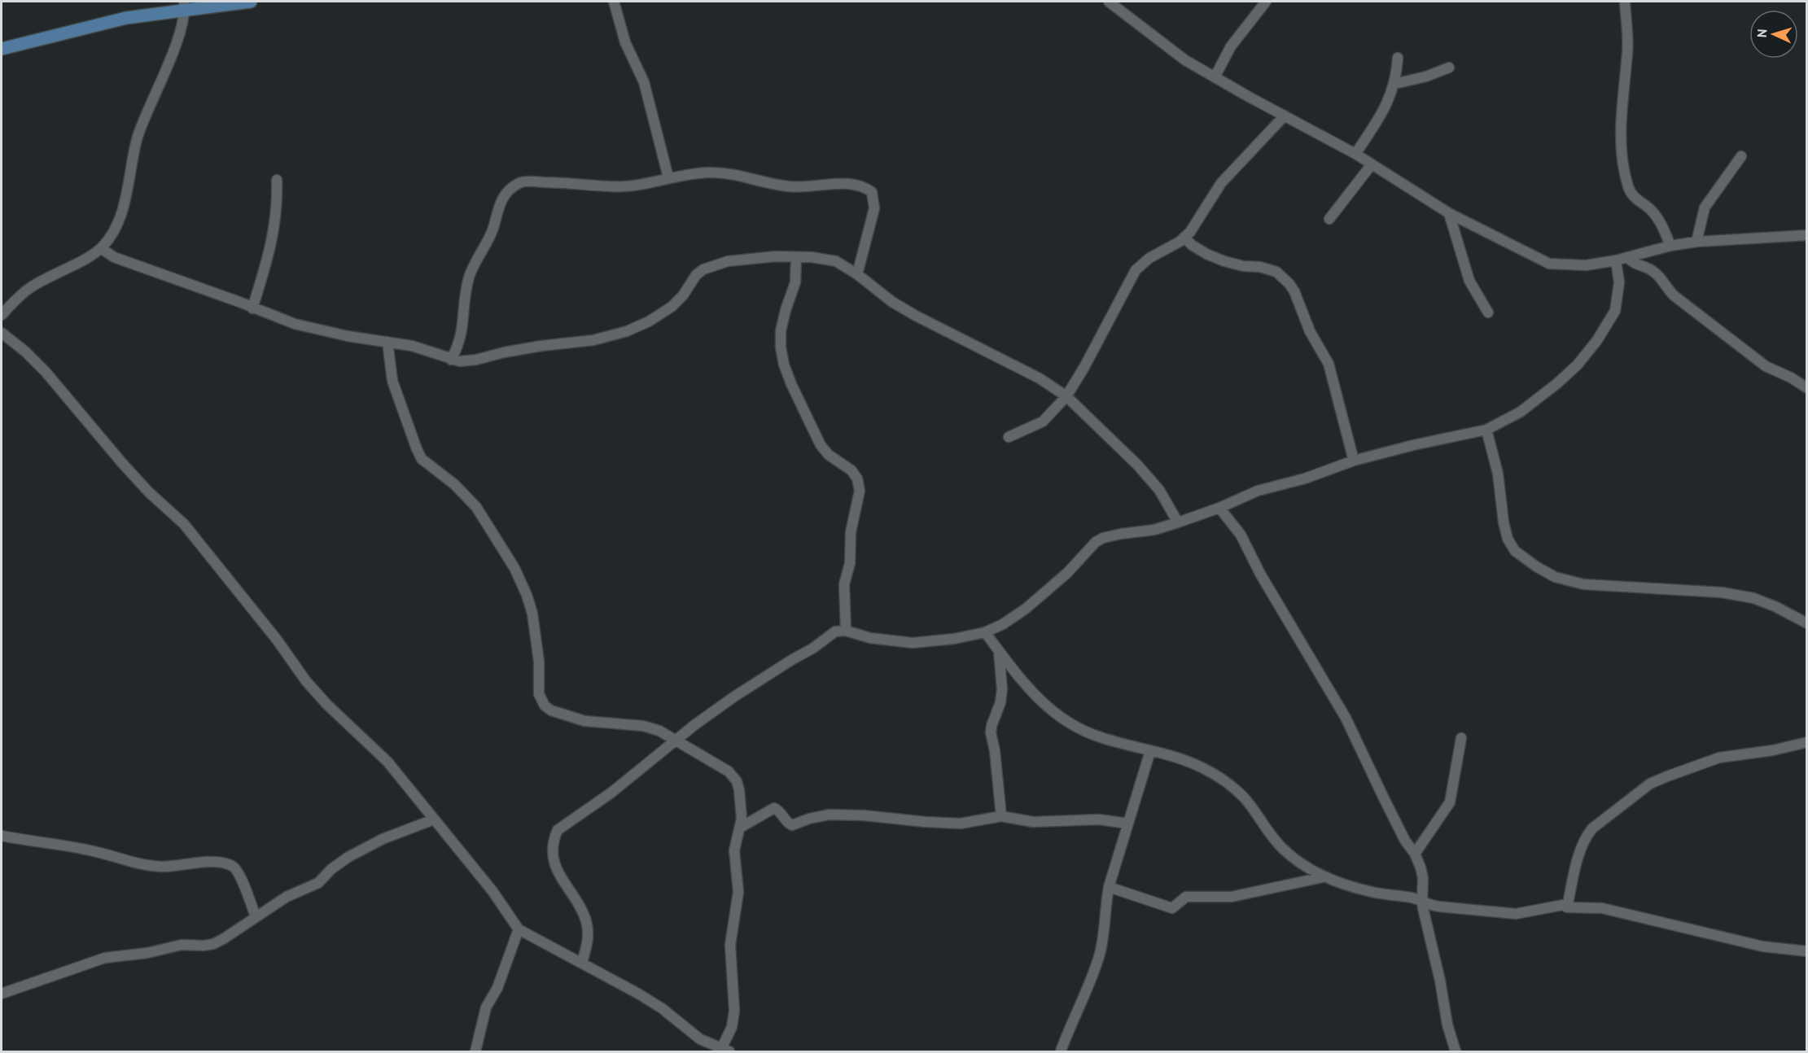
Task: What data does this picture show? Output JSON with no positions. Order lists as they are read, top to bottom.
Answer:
{
  "north": "left"
}
